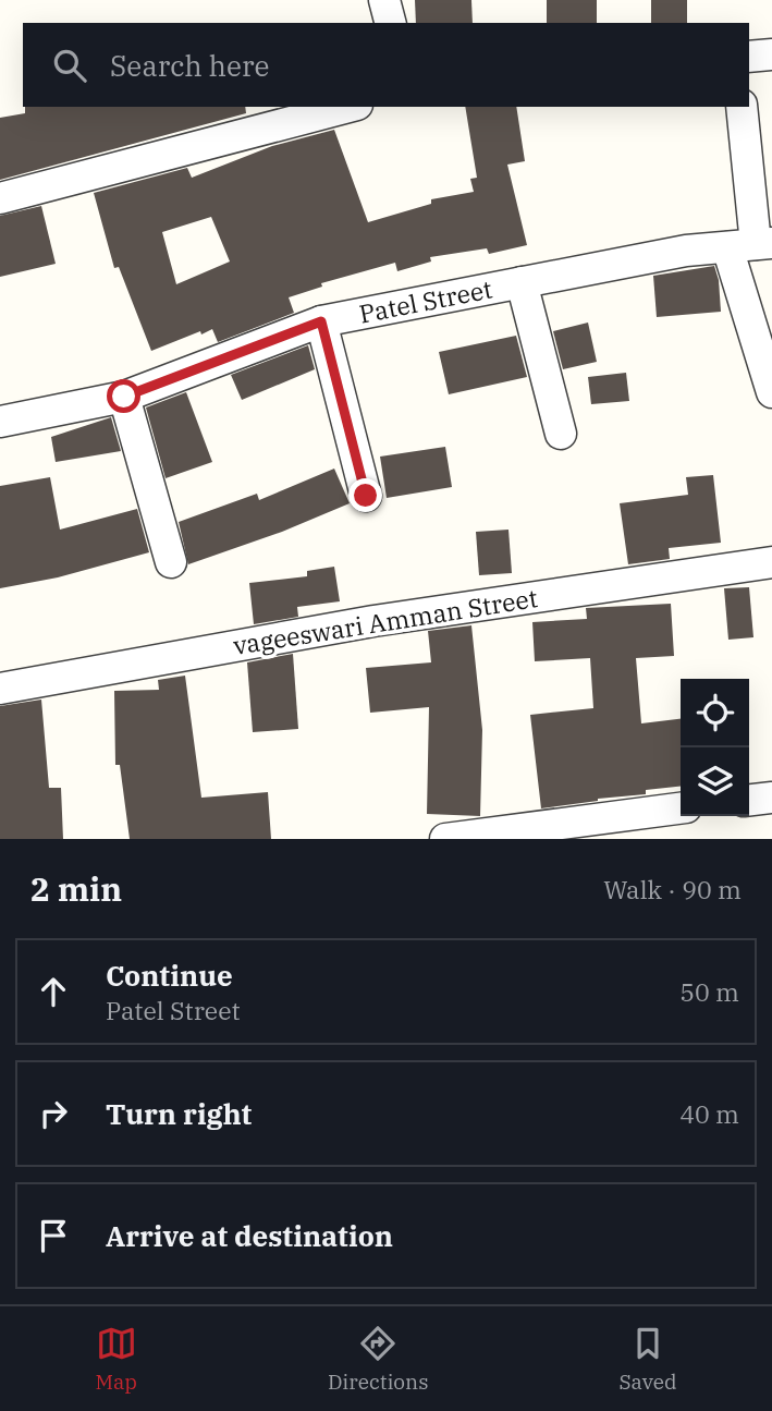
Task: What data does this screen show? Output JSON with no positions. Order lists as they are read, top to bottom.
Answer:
{
  "streets": {
    "street": ["Patel Street", "vageeswari Amman Street"]
  },
  "page": {
    "search": "Search here",
    "heading": ["2 min", "Walk · 90 m"],
    "list": [
      ["Continue", "Patel Street", "50 m"],
      ["Turn right", "40 m"],
      "Arrive at destination"
    ],
    "nav": ["Map", "Directions", "Saved"]
  }
}
